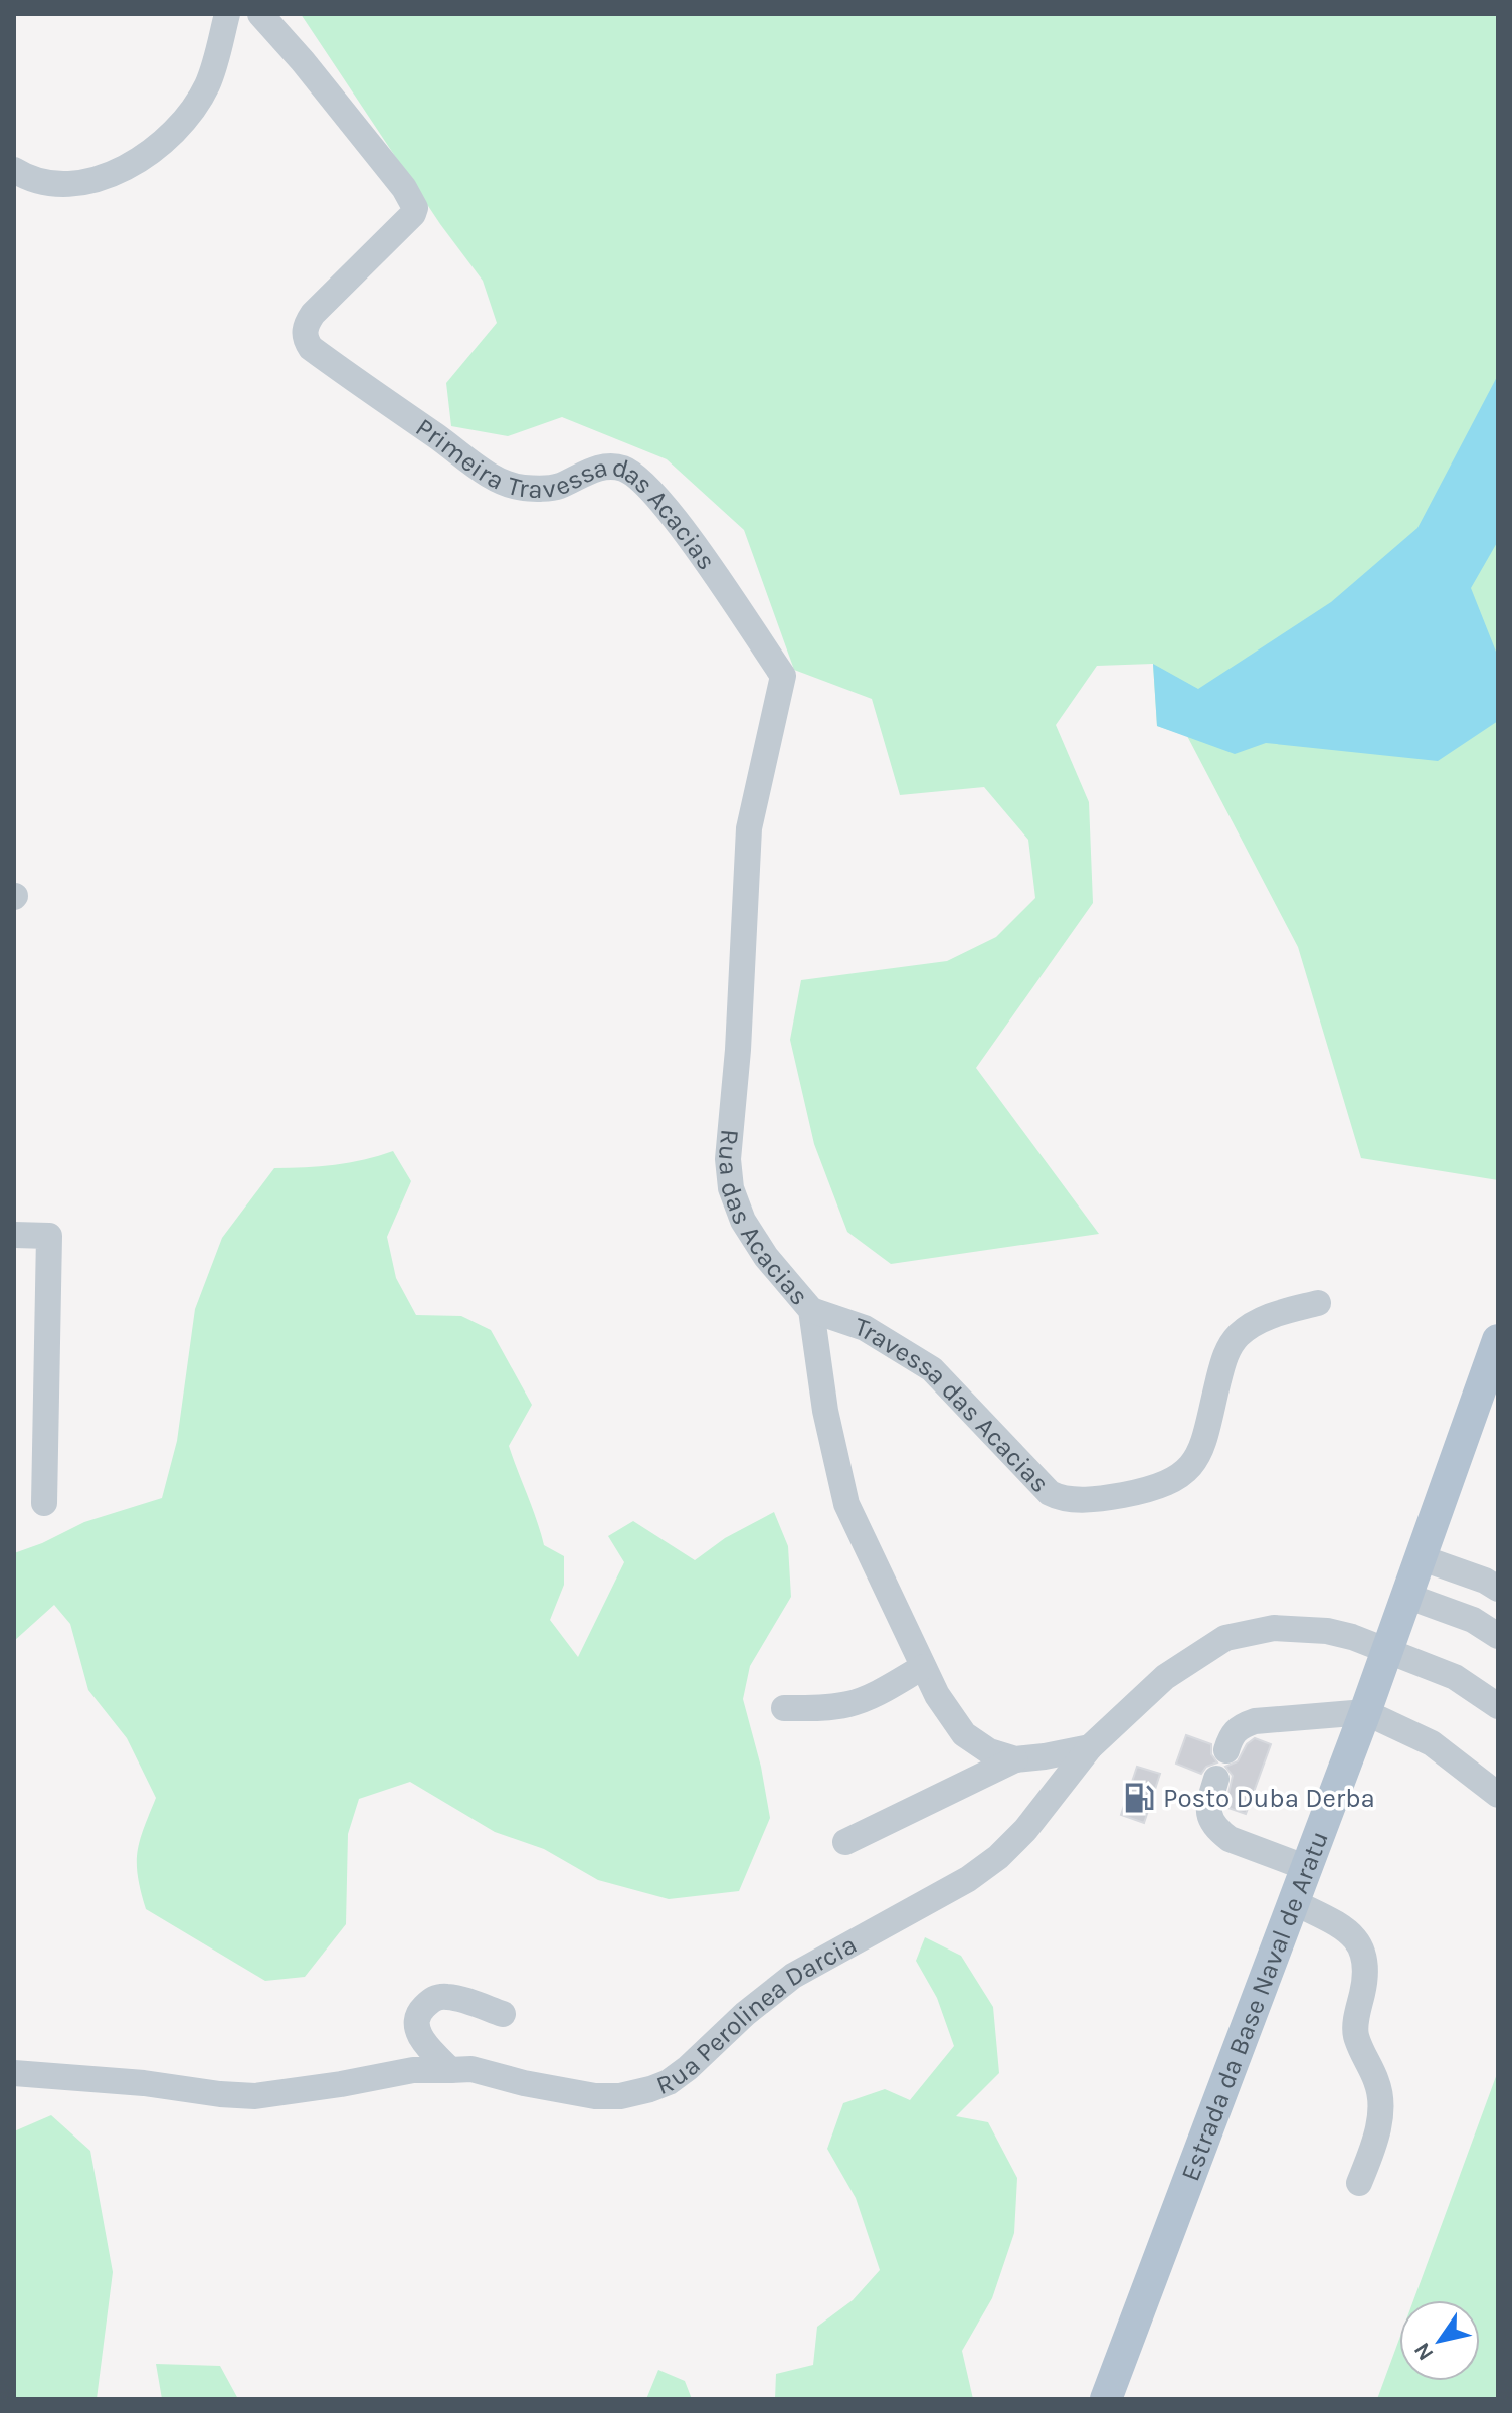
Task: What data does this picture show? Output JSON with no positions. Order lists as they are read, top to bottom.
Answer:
{
  "streets": {
    "main road": ["Estrada da Base Naval de Aratu"],
    "street": [
      "Primeira Travessa das Acacias",
      "Rua das Acacias",
      "Travessa das Acacias",
      "Rua Perolinea Darcia"
    ]
  },
  "crossings": [
    ["Primeira Travessa das Acacias", "Rua das Acacias"],
    ["Rua das Acacias", "Travessa das Acacias"],
    ["Rua das Acacias", "Rua Perolinea Darcia"],
    ["Estrada da Base Naval de Aratu", "Rua Perolinea Darcia"]
  ],
  "places": {
    "fuel station": ["Posto Duba Derba"]
  },
  "north": "bottom left"
}
